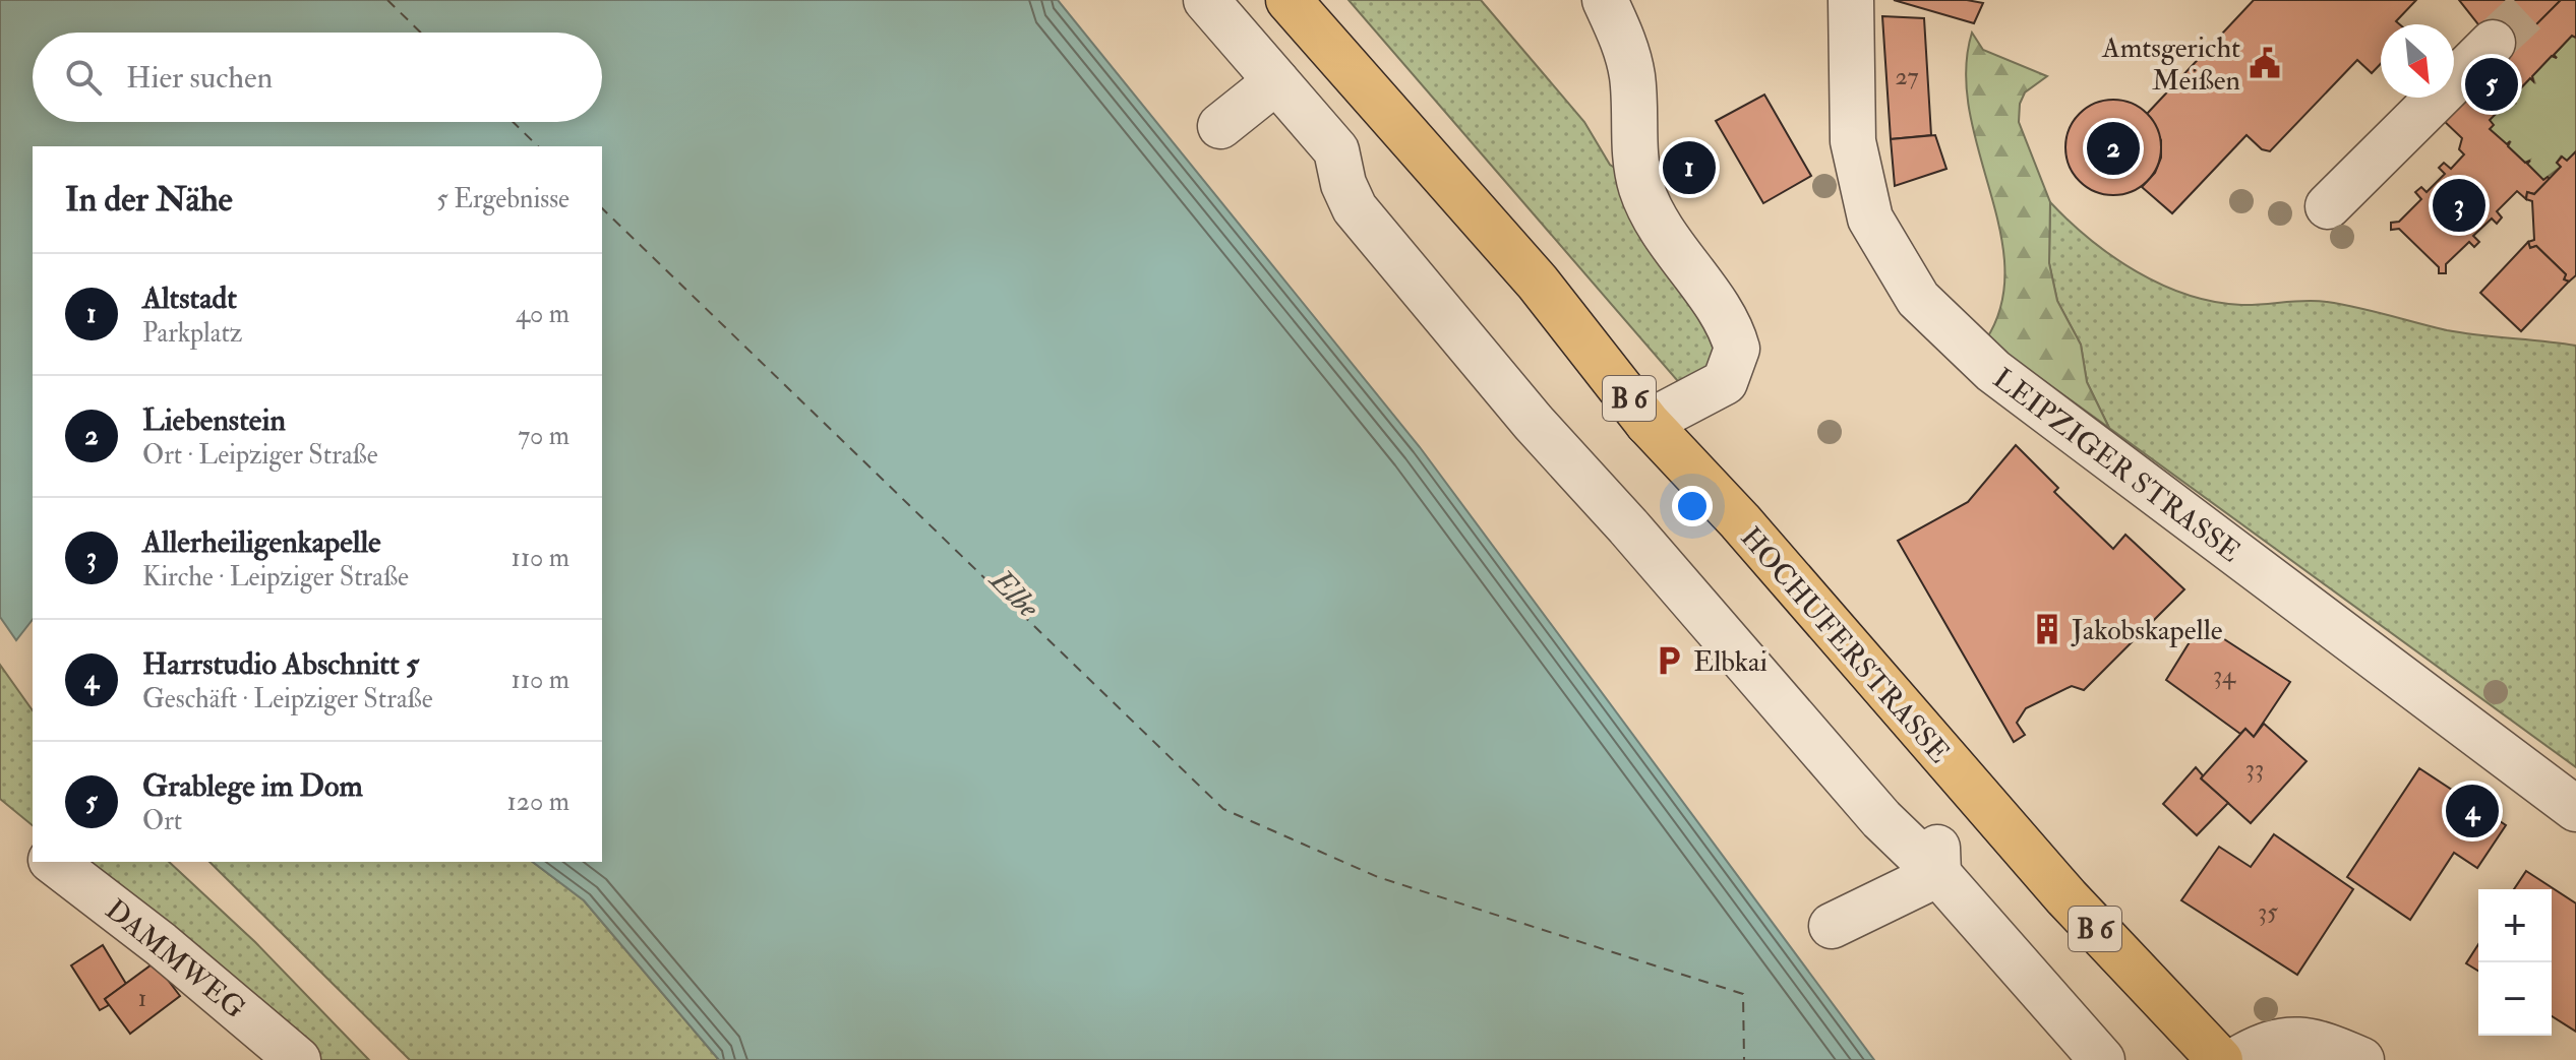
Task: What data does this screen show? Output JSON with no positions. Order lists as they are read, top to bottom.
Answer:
{
  "streets": {
    "main road": ["B 6", "HOCHUFERSTRASSE"],
    "street": ["LEIPZIGER STRASSE", "DAMMWEG"]
  },
  "water": ["Elbe"],
  "places": {
    "public building": ["Amtsgericht Meißen"],
    "building": ["Jakobskapelle"],
    "parking": ["Elbkai"]
  },
  "house_numbers": [
    "27",
    "34",
    "33",
    "35",
    "1"
  ],
  "north": "bottom right",
  "page": {
    "search": "Hier suchen",
    "pins": [
      "5",
      "2",
      "1",
      "3",
      "4"
    ],
    "heading": ["In der Nähe", "5 Ergebnisse"],
    "list": [
      {
        "mark": "1",
        "name": "Altstadt",
        "note": "Parkplatz",
        "value": "40 m"
      },
      {
        "mark": "2",
        "name": "Liebenstein",
        "note": "Ort · Leipziger Straße",
        "value": "70 m"
      },
      {
        "mark": "3",
        "name": "Allerheiligenkapelle",
        "note": "Kirche · Leipziger Straße",
        "value": "110 m"
      },
      {
        "mark": "4",
        "name": "Harrstudio Abschnitt 5",
        "note": "Geschäft · Leipziger Straße",
        "value": "110 m"
      },
      {
        "mark": "5",
        "name": "Grablege im Dom",
        "note": "Ort",
        "value": "120 m"
      }
    ],
    "map_buttons": ["+", "−"]
  }
}
